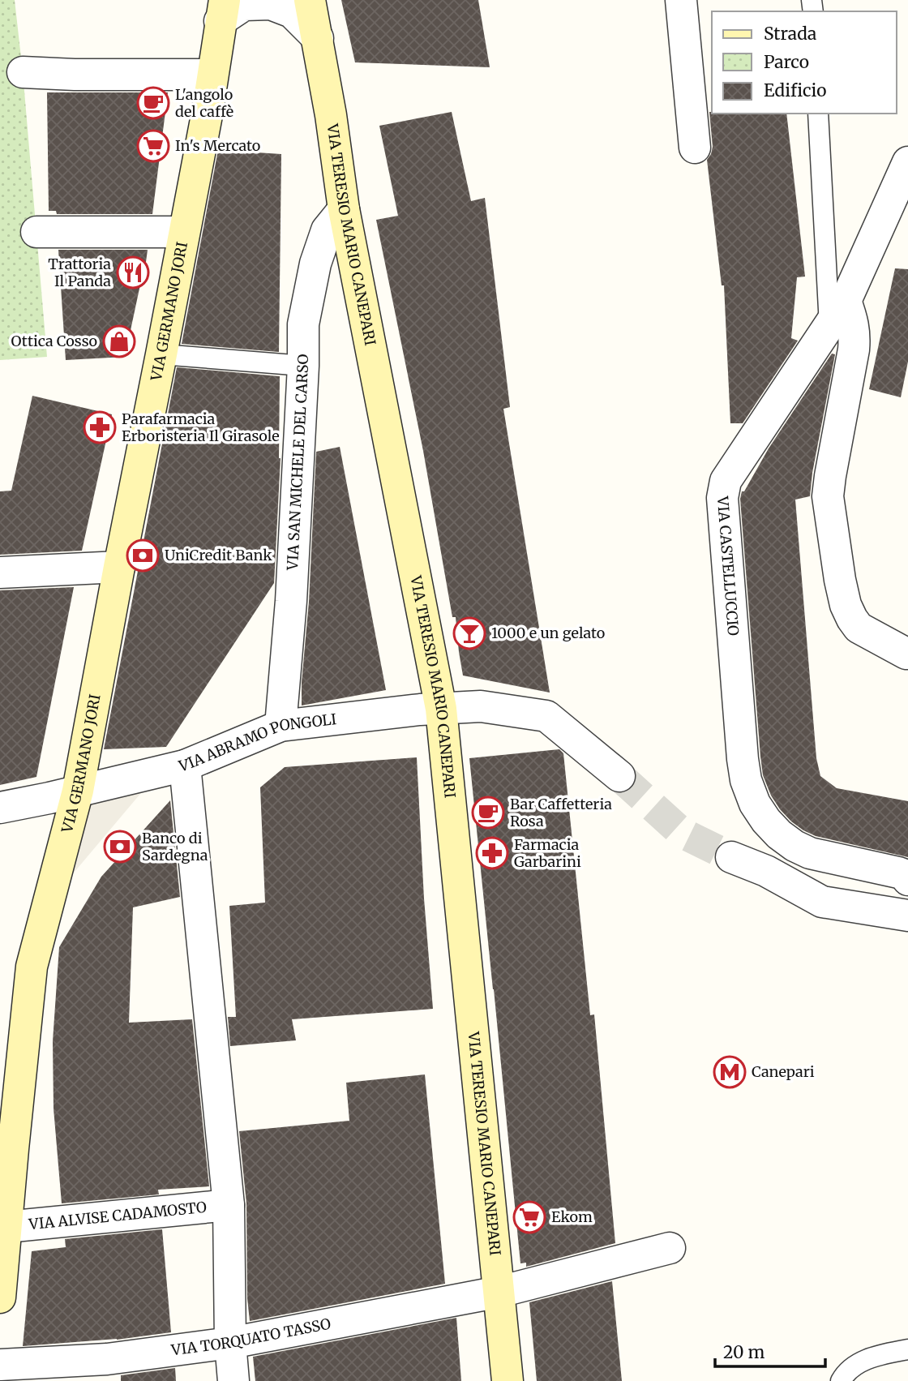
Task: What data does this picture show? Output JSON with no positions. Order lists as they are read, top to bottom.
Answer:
{
  "streets": {
    "main road": ["VIA TERESIO MARIO CANEPARI", "VIA GERMANO JORI"],
    "street": [
      "VIA SAN MICHELE DEL CARSO",
      "VIA CASTELLUCCIO",
      "VIA ABRAMO PONGOLI",
      "VIA ALVISE CADAMOSTO",
      "VIA TORQUATO TASSO"
    ]
  },
  "crossings": [
    ["VIA TERESIO MARIO CANEPARI", "VIA SAN MICHELE DEL CARSO"],
    ["VIA TERESIO MARIO CANEPARI", "VIA ABRAMO PONGOLI"],
    ["VIA TERESIO MARIO CANEPARI", "VIA TORQUATO TASSO"],
    ["VIA GERMANO JORI", "VIA ABRAMO PONGOLI"],
    ["VIA GERMANO JORI", "VIA ALVISE CADAMOSTO"],
    ["VIA SAN MICHELE DEL CARSO", "VIA ABRAMO PONGOLI"]
  ],
  "places": {
    "cafe": ["L'angolo del caffè", "Bar Caffetteria Rosa"],
    "supermarket": ["In's Mercato", "Ekom"],
    "restaurant": ["Trattoria Il Panda"],
    "shop": ["Ottica Cosso"],
    "pharmacy": ["Parafarmacia Erboristeria Il Girasole", "Farmacia Garbarini"],
    "bank": ["UniCredit Bank", "Banco di Sardegna"],
    "bar": ["1000 e un gelato"],
    "metro station": ["Canepari"]
  },
  "legend": ["Strada", "Parco", "Edificio"],
  "scale_bar": "20 m"
}
